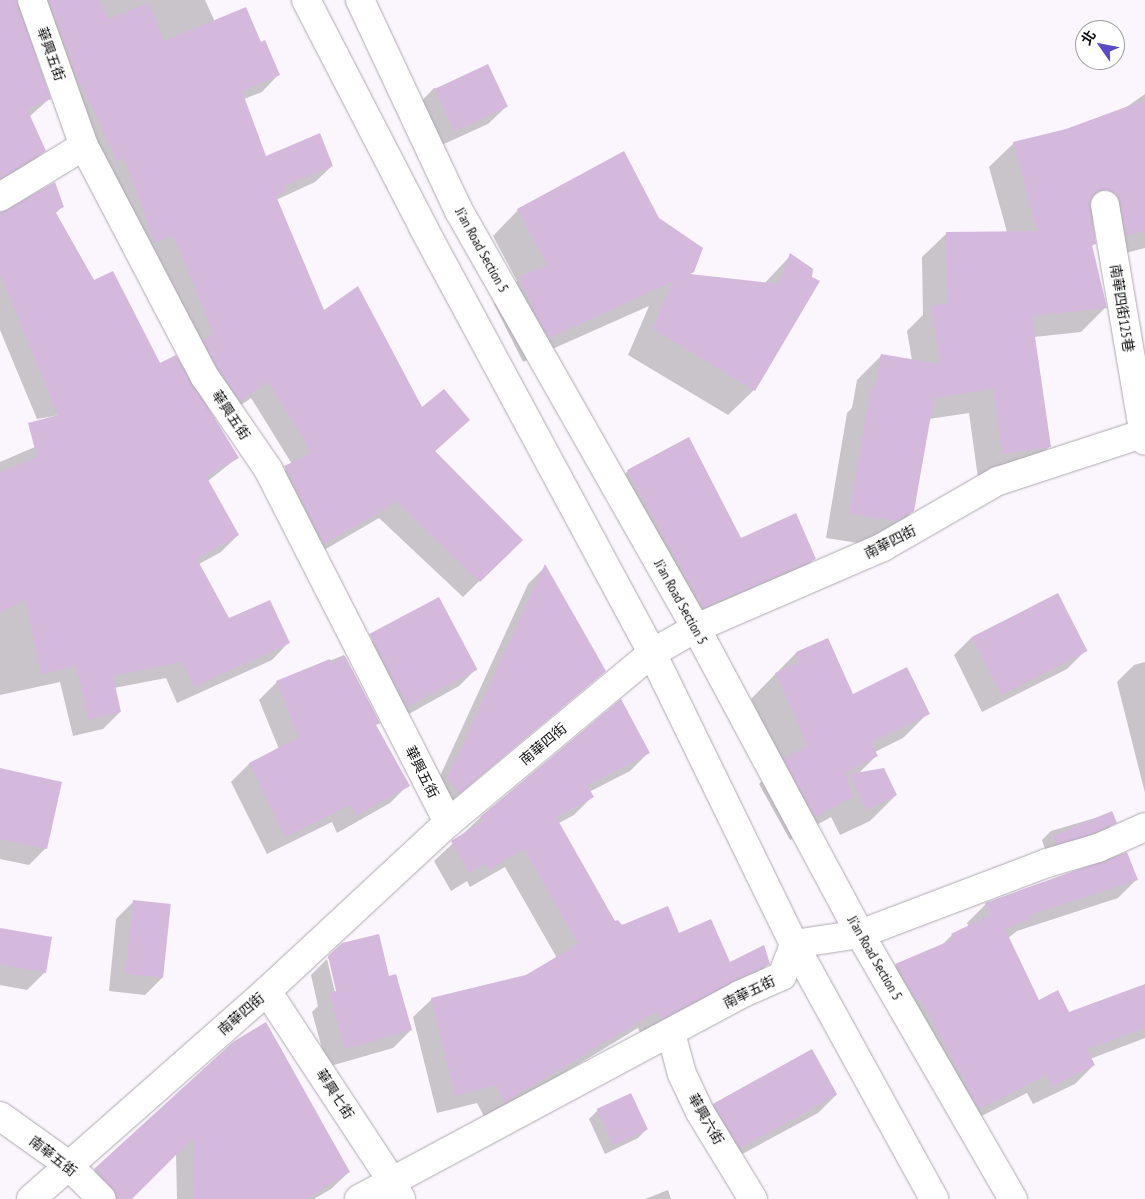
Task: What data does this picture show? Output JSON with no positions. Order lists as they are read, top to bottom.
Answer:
{
  "streets": {
    "street": [
      "華興五街",
      "Ji’an Road Section 5",
      "南華四街125巷",
      "南華四街",
      "南華五街",
      "華興七街",
      "華興六街"
    ]
  },
  "crossings": [
    ["華興五街", "南華四街"],
    ["Ji’an Road Section 5", "南華四街"],
    ["南華四街125巷", "南華四街"],
    ["南華四街", "南華五街"],
    ["南華四街", "華興七街"],
    ["南華五街", "華興七街"],
    ["南華五街", "華興六街"]
  ],
  "north": "top left"
}
